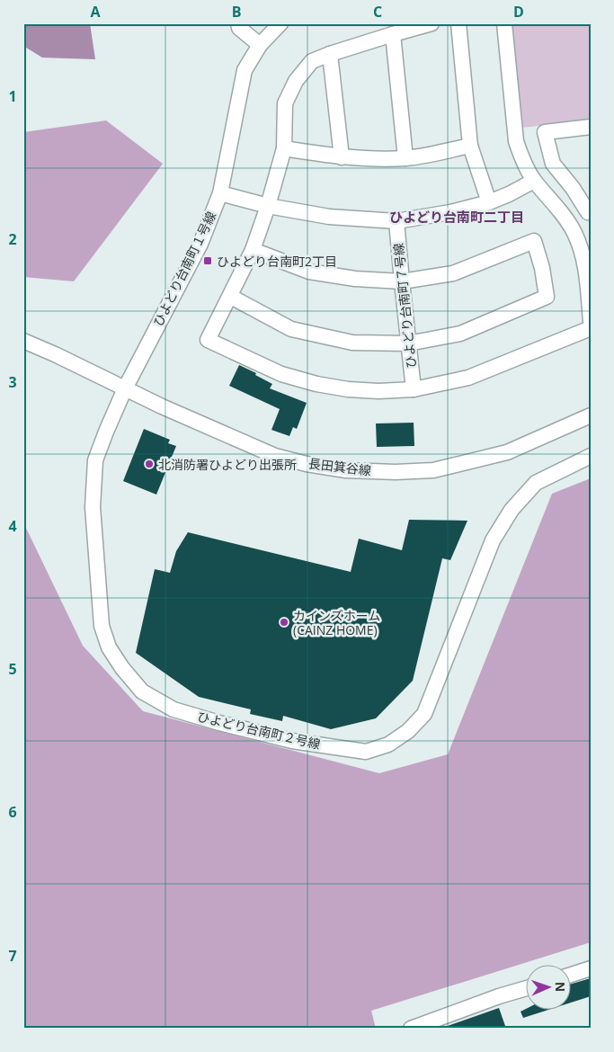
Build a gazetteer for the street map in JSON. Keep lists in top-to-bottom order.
{
  "streets": {
    "street": [
      "ひよどり台南町１号線",
      "ひよどり台南町７号線",
      "長田箕谷線",
      "ひよどり台南町２号線"
    ]
  },
  "crossings": [
    ["ひよどり台南町１号線", "長田箕谷線"],
    ["ひよどり台南町１号線", "ひよどり台南町２号線"],
    ["長田箕谷線", "ひよどり台南町２号線"]
  ],
  "districts": ["ひよどり台南町二丁目"],
  "places": {
    "transit": ["ひよどり台南町2丁目"],
    "other": ["北消防署ひよどり出張所", "カインズホーム (CAINZ HOME)"]
  },
  "north": "right",
  "grid": {
    "columns": [
      "A",
      "B",
      "C",
      "D"
    ],
    "rows": [
      "1",
      "2",
      "3",
      "4",
      "5",
      "6",
      "7"
    ]
  }
}
